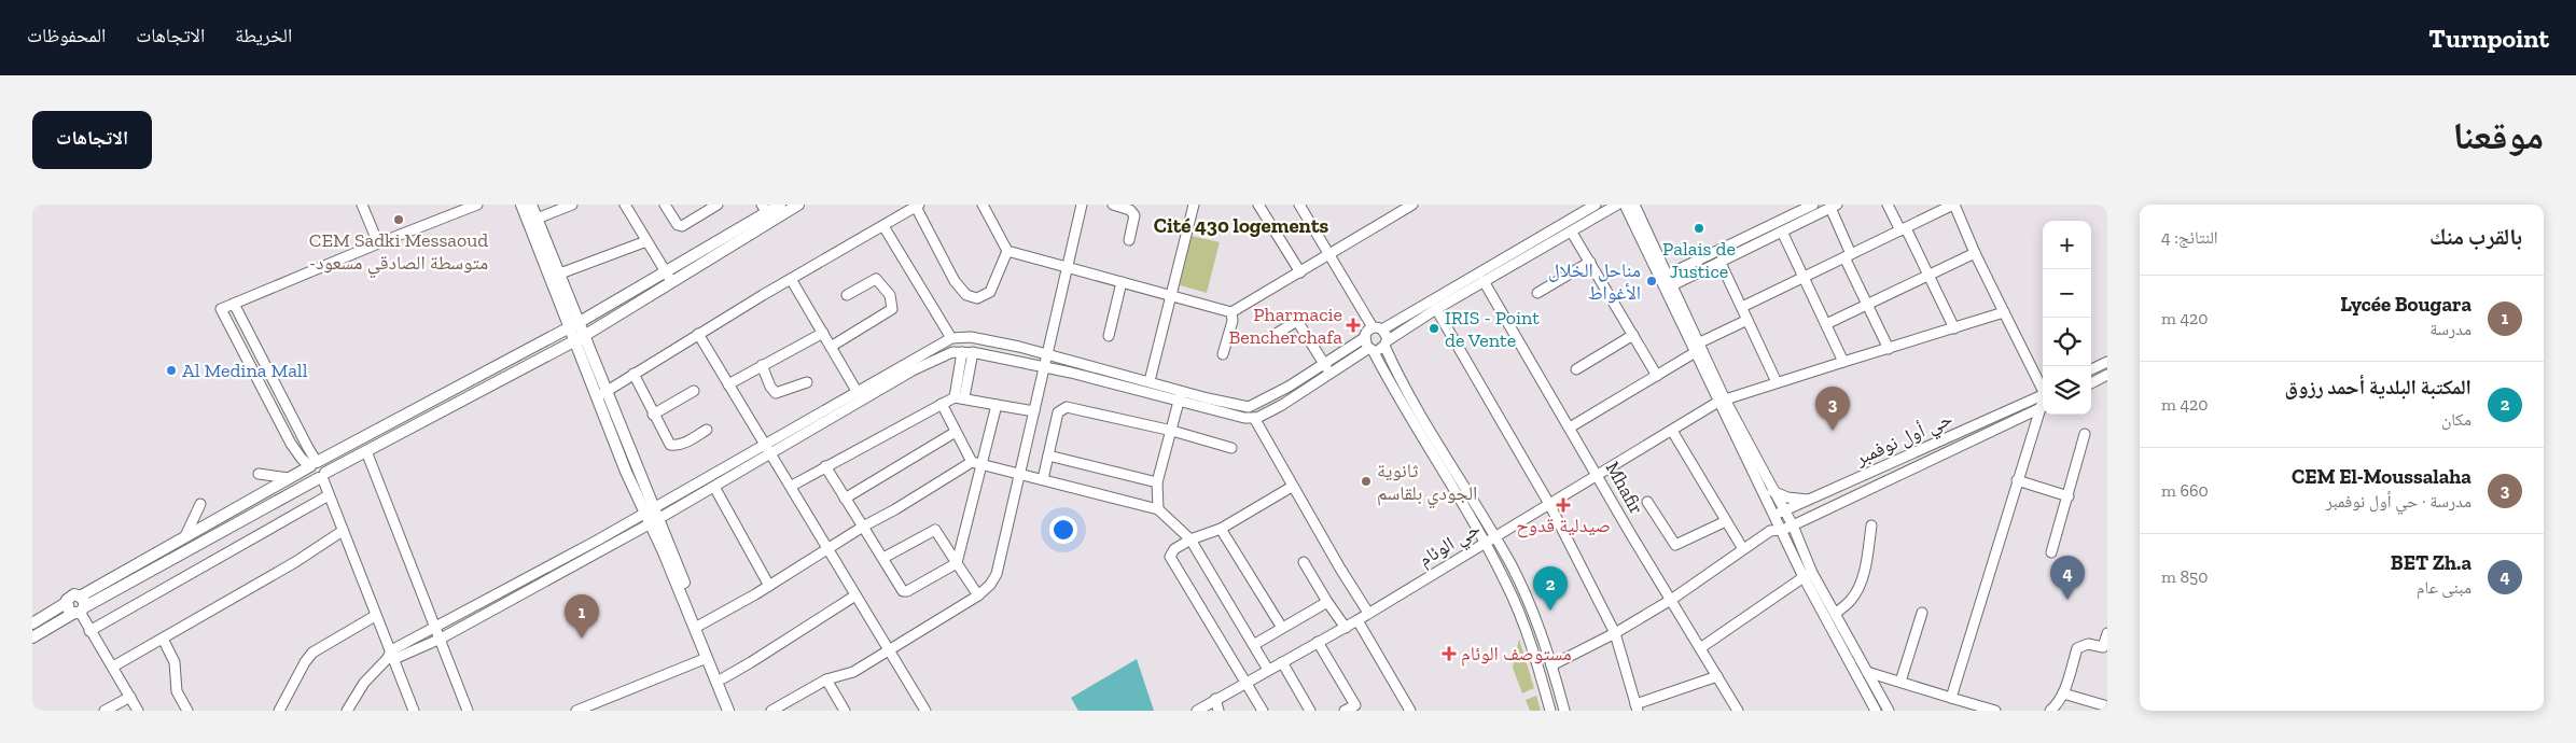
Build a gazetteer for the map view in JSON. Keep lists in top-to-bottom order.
{
  "streets": {
    "street": ["حي أول نوفمبر", "Mhafir", "حي الوئام"]
  },
  "crossings": [
    ["Mhafir", "حي الوئام"]
  ],
  "districts": ["Cité 430 logements"],
  "places": {
    "other": [
      "CEM Sadki Messaoud -متوسطة الصادقي مسعود",
      "Palais de Justice",
      "مناحل الخلال الأغواط",
      "IRIS - Point de Vente",
      "Al Medina Mall",
      "ثانوية الجودي بلقاسم"
    ],
    "health": ["Pharmacie Bencherchafa", "صيدلية قدوح", "مستوصف الوئام"]
  },
  "page": {
    "header": "Turnpoint",
    "nav": ["الخريطة", "الاتجاهات", "المحفوظات"],
    "title": "موقعنا",
    "buttons": "الاتجاهات",
    "heading": ["بالقرب منك", "النتائج: 4"],
    "map_buttons": ["+", "−"],
    "list": [
      {
        "mark": "1",
        "name": "Lycée Bougara",
        "note": "مدرسة",
        "value": "420 m"
      },
      {
        "mark": "2",
        "name": "المكتبة البلدية أحمد رزوق",
        "note": "مكان",
        "value": "420 m"
      },
      {
        "mark": "3",
        "name": "CEM El-Moussalaha",
        "note": "مدرسة · حي أول نوفمبر",
        "value": "660 m"
      },
      {
        "mark": "4",
        "name": "BET Zh.a",
        "note": "مبنى عام",
        "value": "850 m"
      }
    ],
    "pins": [
      "3",
      "4",
      "2",
      "1"
    ]
  }
}
